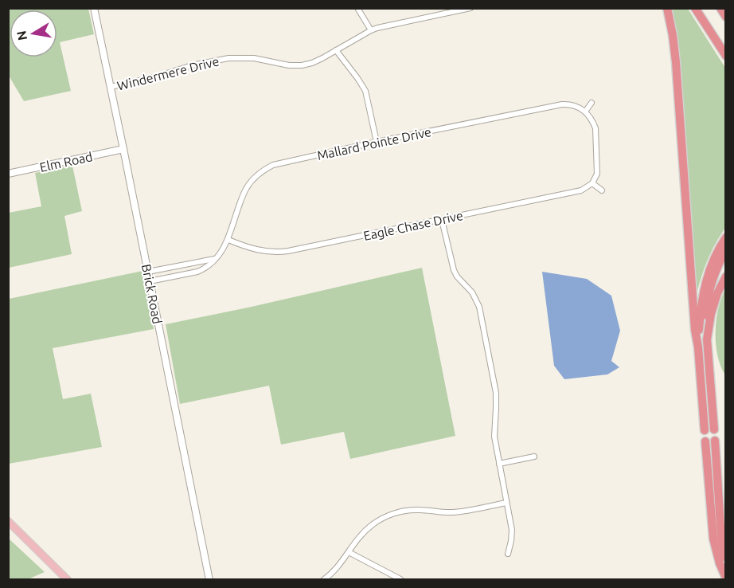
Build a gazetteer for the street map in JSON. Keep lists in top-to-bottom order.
{
  "streets": {
    "street": [
      "Windermere Drive",
      "Mallard Pointe Drive",
      "Elm Road",
      "Eagle Chase Drive",
      "Brick Road"
    ]
  },
  "crossings": [
    ["Windermere Drive", "Brick Road"],
    ["Mallard Pointe Drive", "Eagle Chase Drive"],
    ["Mallard Pointe Drive", "Brick Road"],
    ["Elm Road", "Brick Road"]
  ],
  "north": "left"
}
